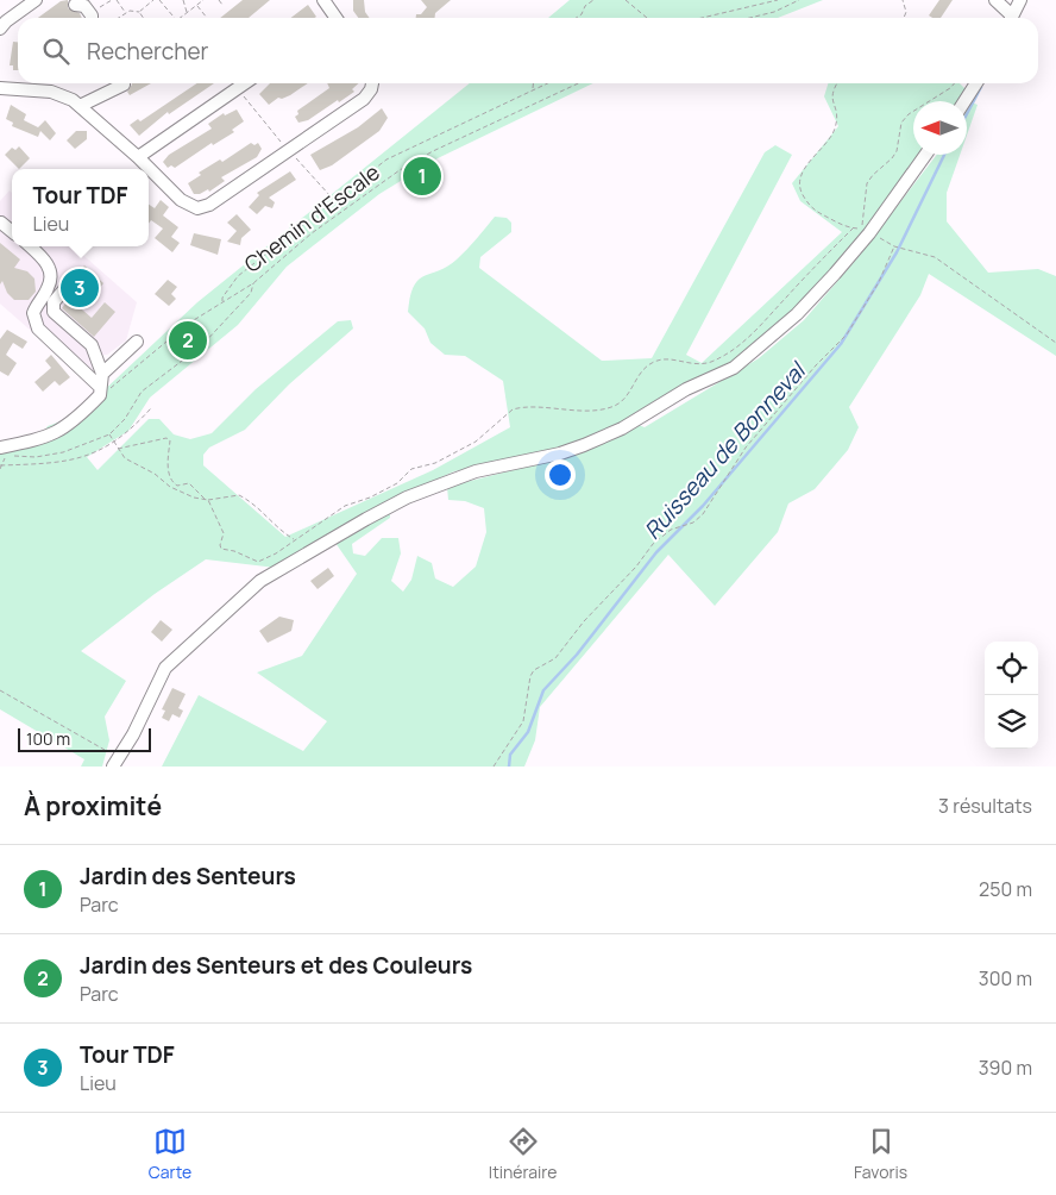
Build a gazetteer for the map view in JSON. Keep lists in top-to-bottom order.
{
  "streets": {
    "path": ["Chemin d'Escale"]
  },
  "water": ["Ruisseau de Bonneval"],
  "scale_bar": "100 m",
  "north": "left",
  "page": {
    "search": "Rechercher",
    "pins": ["1", "3", "2"],
    "popup": ["Tour TDF", "Lieu"],
    "scale": "100 m",
    "heading": ["À proximité", "3 résultats"],
    "list": [
      {
        "mark": "1",
        "name": "Jardin des Senteurs",
        "note": "Parc",
        "value": "250 m"
      },
      {
        "mark": "2",
        "name": "Jardin des Senteurs et des Couleurs",
        "note": "Parc",
        "value": "300 m"
      },
      {
        "mark": "3",
        "name": "Tour TDF",
        "note": "Lieu",
        "value": "390 m"
      }
    ],
    "nav": ["Carte", "Itinéraire", "Favoris"]
  }
}
